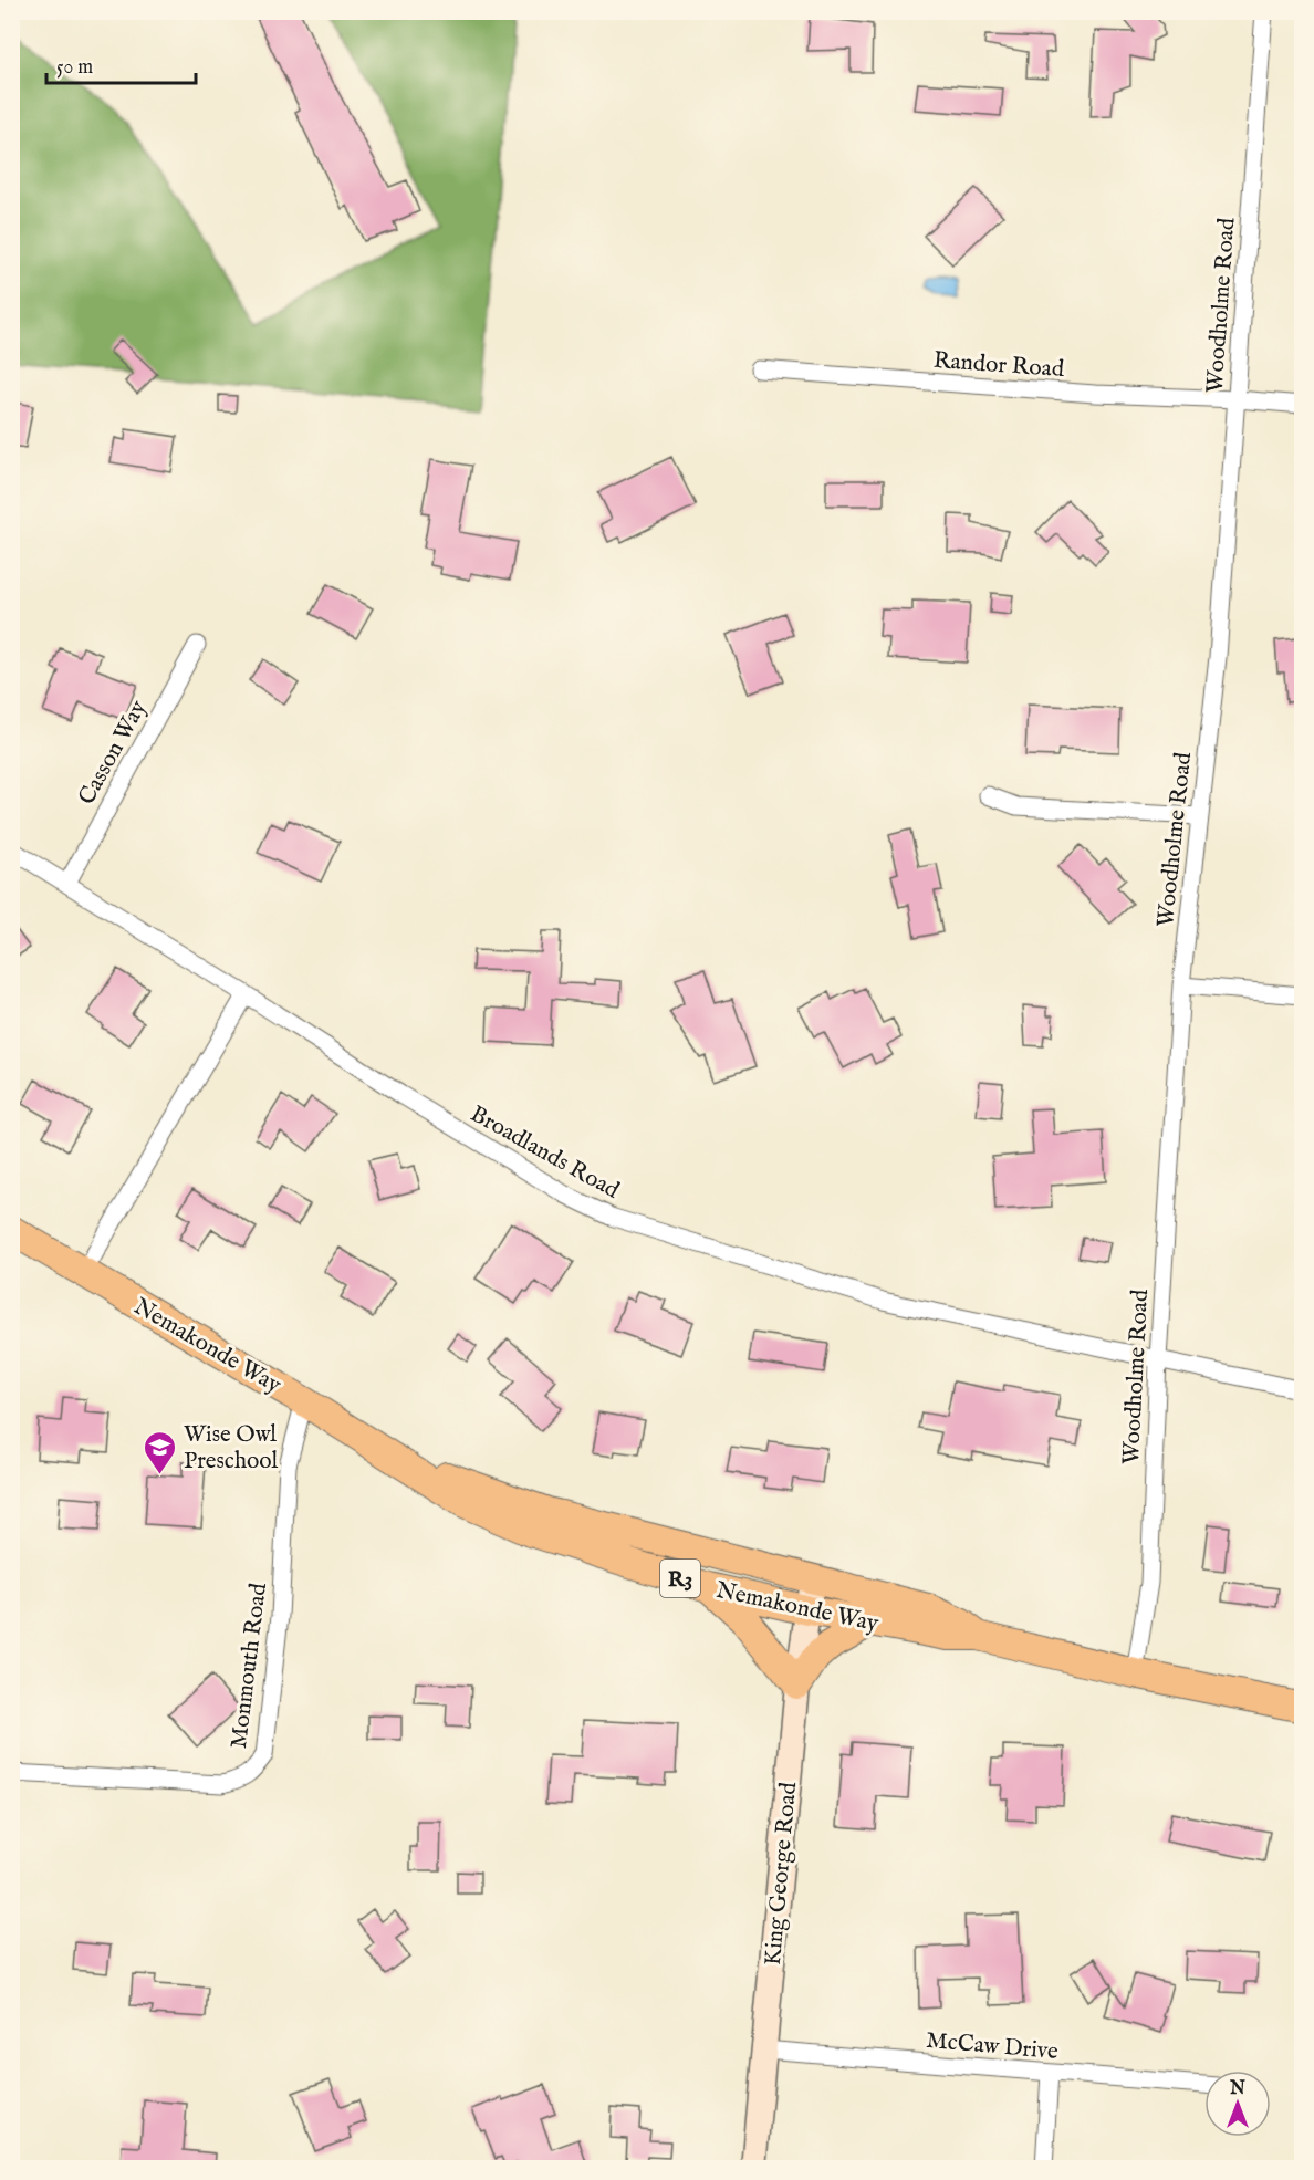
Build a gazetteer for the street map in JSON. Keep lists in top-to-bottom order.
{
  "streets": {
    "highway": ["Nemakonde Way", "R3"],
    "main road": ["King George Road"],
    "street": [
      "Woodholme Road",
      "Randor Road",
      "Casson Way",
      "Broadlands Road",
      "Monmouth Road",
      "McCaw Drive"
    ]
  },
  "crossings": [
    ["Woodholme Road", "Randor Road"],
    ["Woodholme Road", "Broadlands Road"],
    ["Woodholme Road", "Nemakonde Way"],
    ["Casson Way", "Broadlands Road"],
    ["Nemakonde Way", "Monmouth Road"],
    ["Nemakonde Way", "King George Road"],
    ["King George Road", "McCaw Drive"]
  ],
  "places": {
    "school or university": ["Wise Owl Preschool"]
  },
  "scale_bar": "50 m",
  "north": "top"
}
